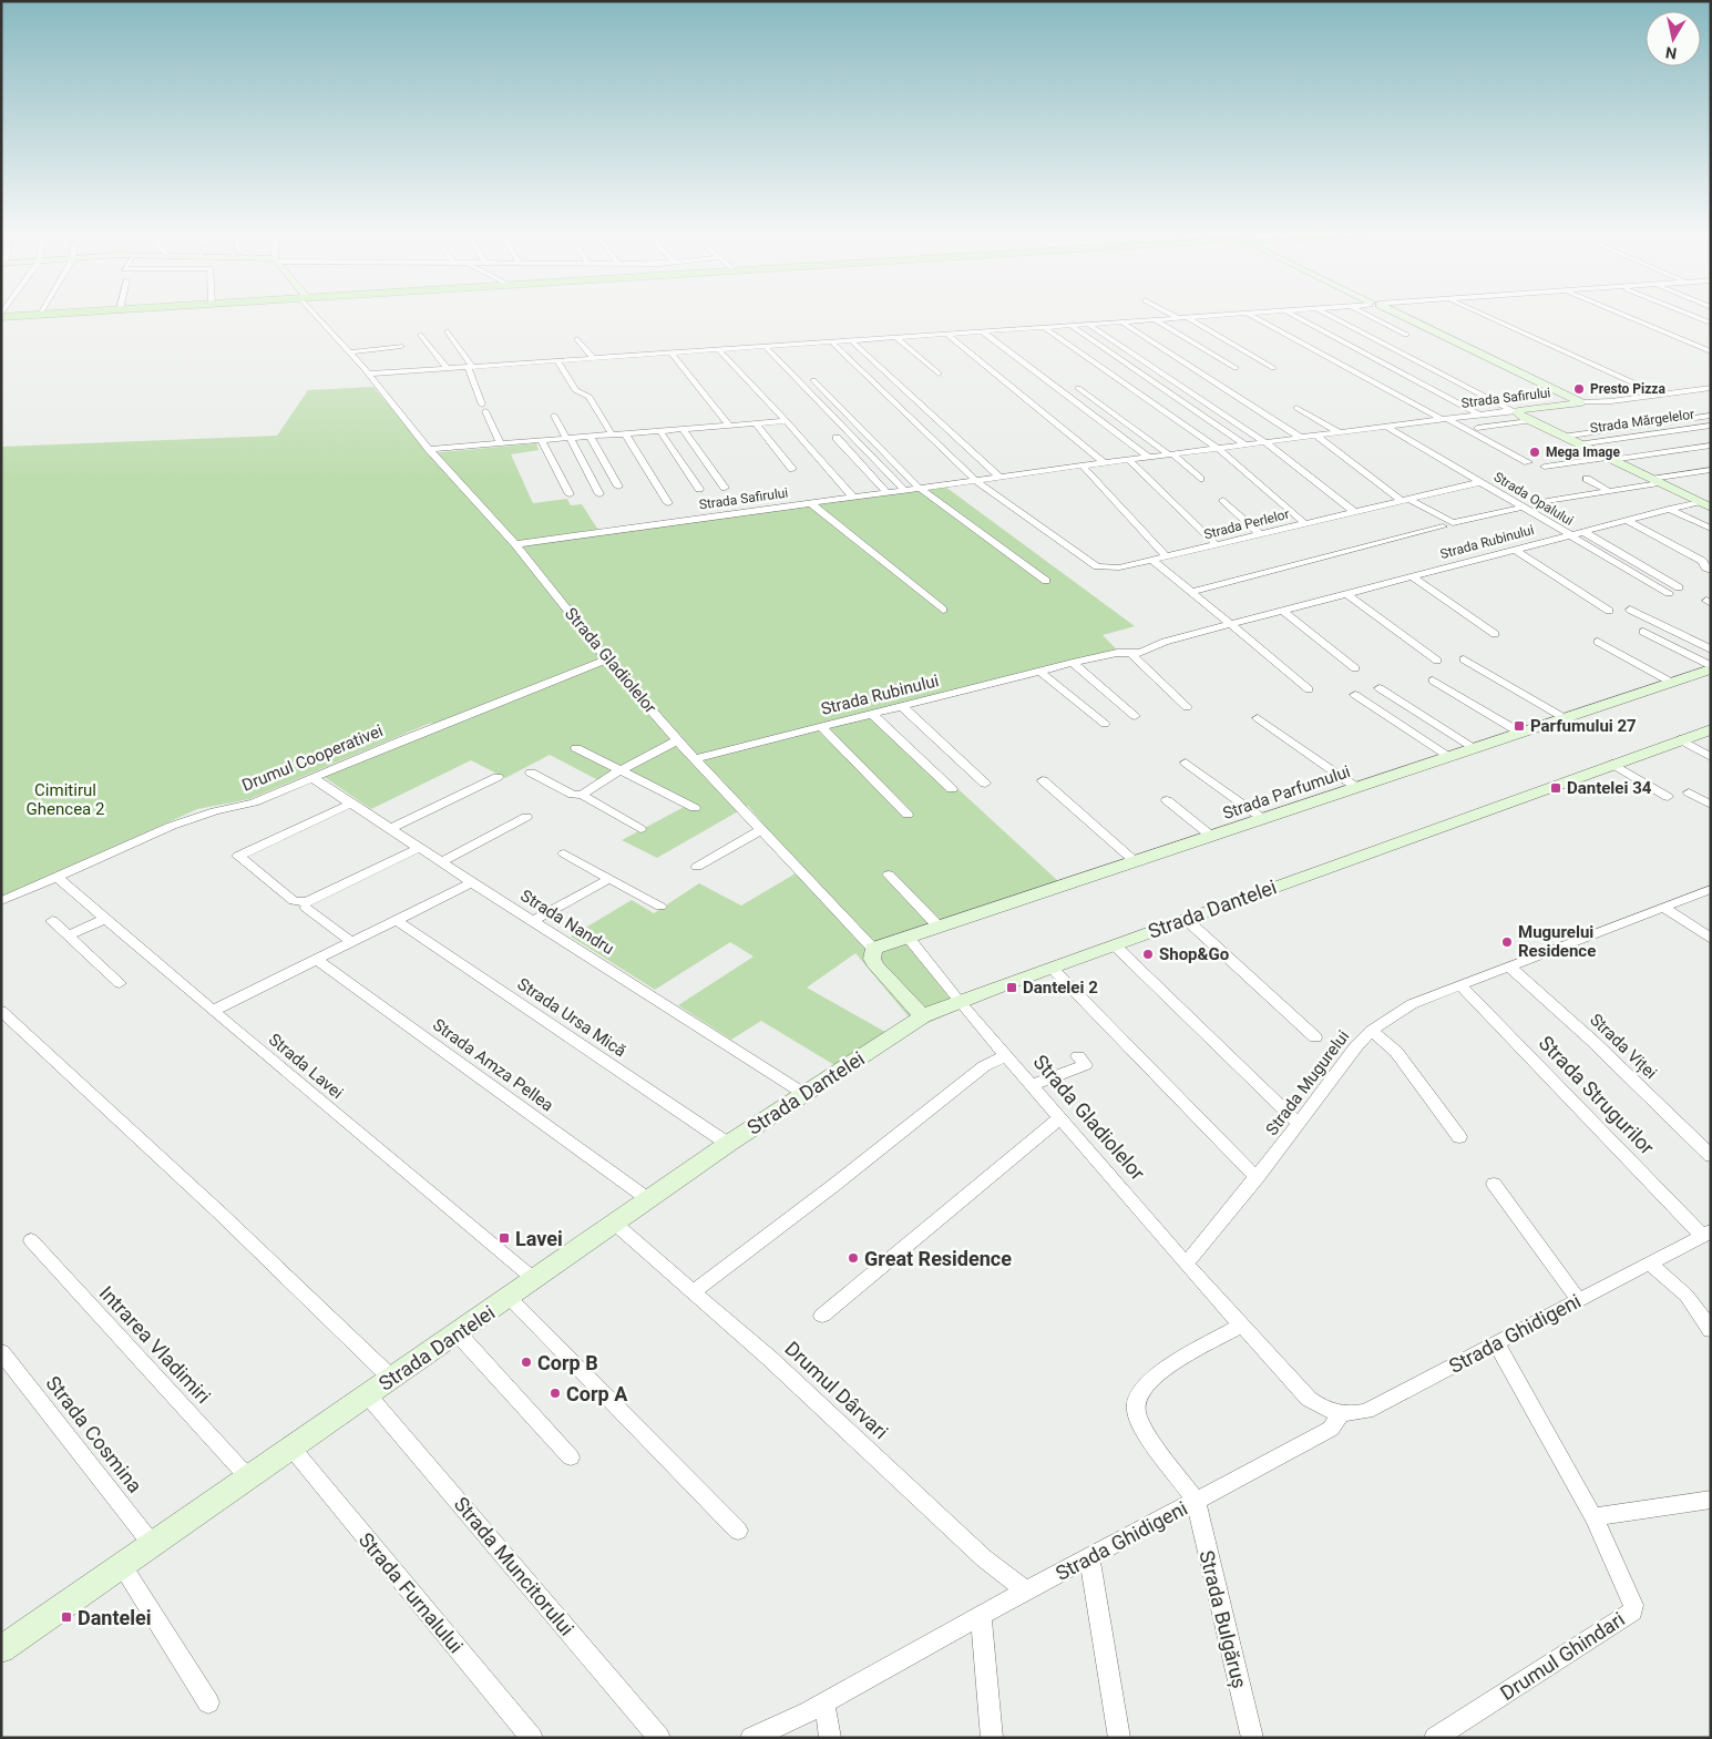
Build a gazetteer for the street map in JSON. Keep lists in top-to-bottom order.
{
  "streets": {
    "street": [
      "Strada Safirului",
      "Strada Mărgelelor",
      "Strada Opalului",
      "Strada Perlelor",
      "Strada Rubinului",
      "Strada Gladiolelor",
      "Drumul Cooperativei",
      "Strada Parfumului",
      "Strada Dantelei",
      "Strada Nandru",
      "Strada Ursa Mică",
      "Strada Viței",
      "Strada Amza Pellea",
      "Strada Lavei",
      "Strada Mugurelui",
      "Strada Strugurilor",
      "Strada Ghidigeni",
      "Intrarea Vladimiri",
      "Drumul Dârvari",
      "Strada Cosmina",
      "Strada Muncitorului",
      "Strada Furnalului",
      "Strada Bulgăruș",
      "Drumul Ghindari"
    ]
  },
  "crossings": [
    ["Strada Safirului", "Strada Mărgelelor"],
    ["Strada Safirului", "Strada Opalului"],
    ["Strada Safirului", "Strada Perlelor"],
    ["Strada Safirului", "Strada Gladiolelor"],
    ["Strada Mărgelelor", "Strada Rubinului"],
    ["Strada Opalului", "Strada Perlelor"],
    ["Strada Opalului", "Strada Rubinului"],
    ["Strada Rubinului", "Strada Gladiolelor"],
    ["Strada Gladiolelor", "Drumul Cooperativei"],
    ["Strada Gladiolelor", "Strada Parfumului"],
    ["Strada Gladiolelor", "Strada Dantelei"],
    ["Strada Gladiolelor", "Strada Mugurelui"],
    ["Strada Gladiolelor", "Strada Ghidigeni"],
    ["Drumul Cooperativei", "Strada Nandru"],
    ["Drumul Cooperativei", "Strada Lavei"],
    ["Strada Dantelei", "Strada Nandru"],
    ["Strada Dantelei", "Strada Ursa Mică"],
    ["Strada Dantelei", "Strada Amza Pellea"],
    ["Strada Dantelei", "Strada Lavei"],
    ["Strada Dantelei", "Intrarea Vladimiri"],
    ["Strada Dantelei", "Drumul Dârvari"],
    ["Strada Dantelei", "Strada Cosmina"],
    ["Strada Dantelei", "Strada Muncitorului"],
    ["Strada Dantelei", "Strada Furnalului"],
    ["Strada Viței", "Strada Mugurelui"],
    ["Strada Mugurelui", "Strada Strugurilor"],
    ["Strada Strugurilor", "Strada Ghidigeni"],
    ["Strada Ghidigeni", "Drumul Dârvari"],
    ["Strada Ghidigeni", "Strada Bulgăruș"],
    ["Strada Ghidigeni", "Drumul Ghindari"]
  ],
  "parks": ["Cimitirul Ghencea 2"],
  "places": {
    "other": [
      "Presto Pizza",
      "Mega Image",
      "Mugurelui Residence",
      "Shop&Go",
      "Great Residence",
      "Corp B",
      "Corp A"
    ],
    "transit": [
      "Parfumului 27",
      "Dantelei 34",
      "Dantelei 2",
      "Lavei",
      "Dantelei"
    ]
  },
  "north": "bottom"
}
